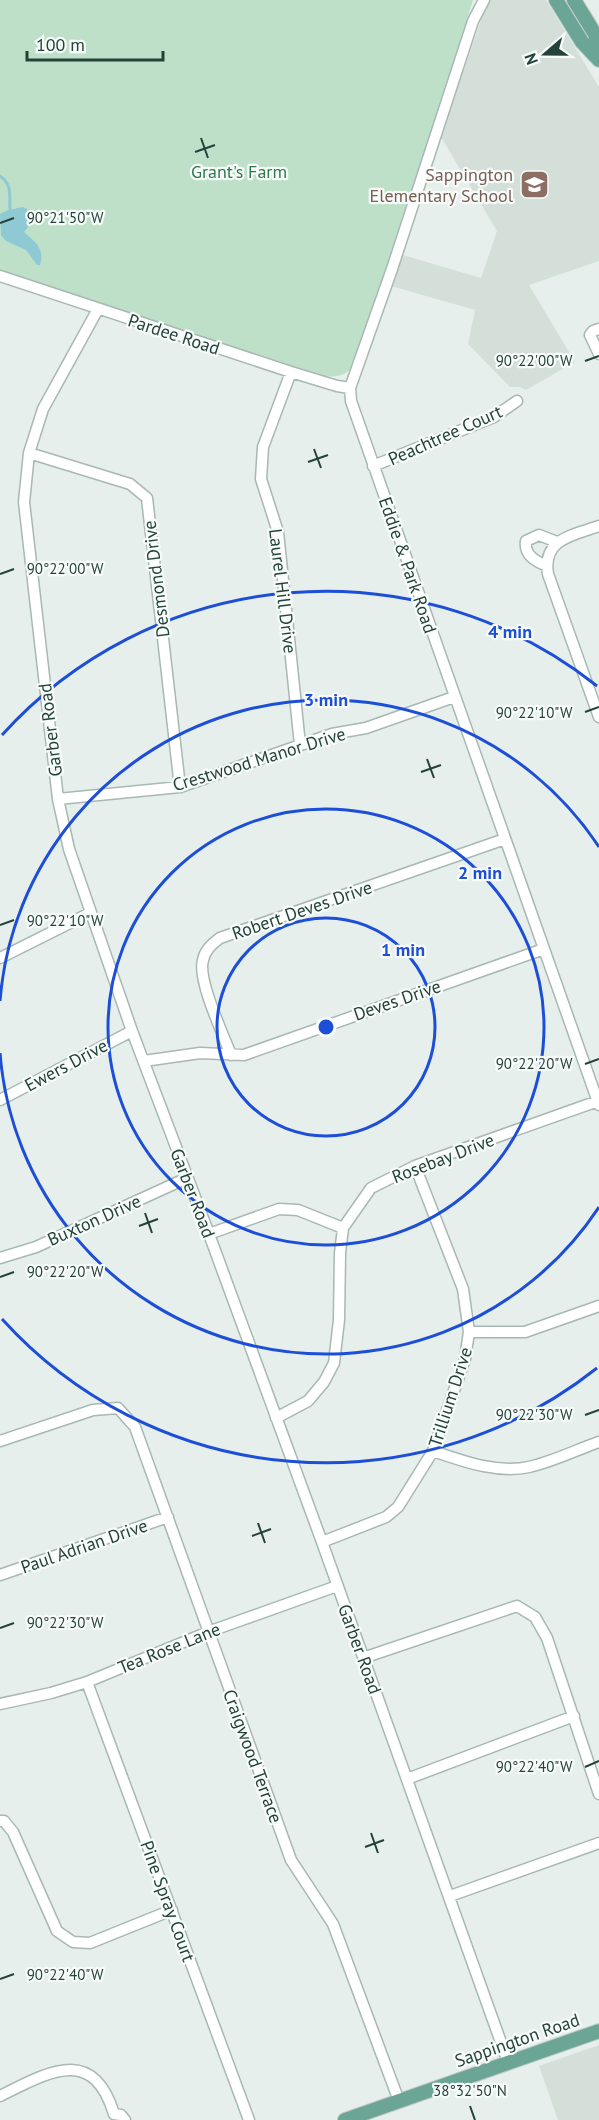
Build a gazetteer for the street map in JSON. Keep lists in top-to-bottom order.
{
  "streets": {
    "main road": ["Sappington Road"],
    "street": [
      "Pardee Road",
      "Peachtree Court",
      "Eddie & Park Road",
      "Desmond Drive",
      "Laurel Hill Drive",
      "Garber Road",
      "Crestwood Manor Drive",
      "Robert Deves Drive",
      "Deves Drive",
      "Ewers Drive",
      "Rosebay Drive",
      "Buxton Drive",
      "Trillium Drive",
      "Paul Adrian Drive",
      "Tea Rose Lane",
      "Craigwood Terrace",
      "Pine Spray Court"
    ]
  },
  "crossings": [
    ["Pardee Road", "Eddie & Park Road"],
    ["Pardee Road", "Laurel Hill Drive"],
    ["Pardee Road", "Garber Road"],
    ["Peachtree Court", "Eddie & Park Road"],
    ["Eddie & Park Road", "Crestwood Manor Drive"],
    ["Eddie & Park Road", "Robert Deves Drive"],
    ["Eddie & Park Road", "Deves Drive"],
    ["Eddie & Park Road", "Rosebay Drive"],
    ["Desmond Drive", "Garber Road"],
    ["Desmond Drive", "Crestwood Manor Drive"],
    ["Laurel Hill Drive", "Crestwood Manor Drive"],
    ["Garber Road", "Crestwood Manor Drive"],
    ["Garber Road", "Deves Drive"],
    ["Garber Road", "Ewers Drive"],
    ["Garber Road", "Rosebay Drive"],
    ["Garber Road", "Buxton Drive"],
    ["Garber Road", "Trillium Drive"],
    ["Garber Road", "Tea Rose Lane"],
    ["Garber Road", "Sappington Road"],
    ["Robert Deves Drive", "Deves Drive"],
    ["Rosebay Drive", "Trillium Drive"],
    ["Paul Adrian Drive", "Craigwood Terrace"],
    ["Tea Rose Lane", "Craigwood Terrace"],
    ["Tea Rose Lane", "Pine Spray Court"],
    ["Craigwood Terrace", "Sappington Road"]
  ],
  "parks": ["Grant's Farm"],
  "places": {
    "school or university": ["Sappington Elementary School"]
  },
  "scale_bar": "100 m",
  "north": "left",
  "coordinates": [
    "90°21'50\"W",
    "90°22'00\"W",
    "90°22'10\"W",
    "90°22'20\"W",
    "90°22'30\"W",
    "90°22'40\"W",
    "38°32'50\"N"
  ],
  "rings": [
    "4 min",
    "3 min",
    "2 min",
    "1 min"
  ]
}
